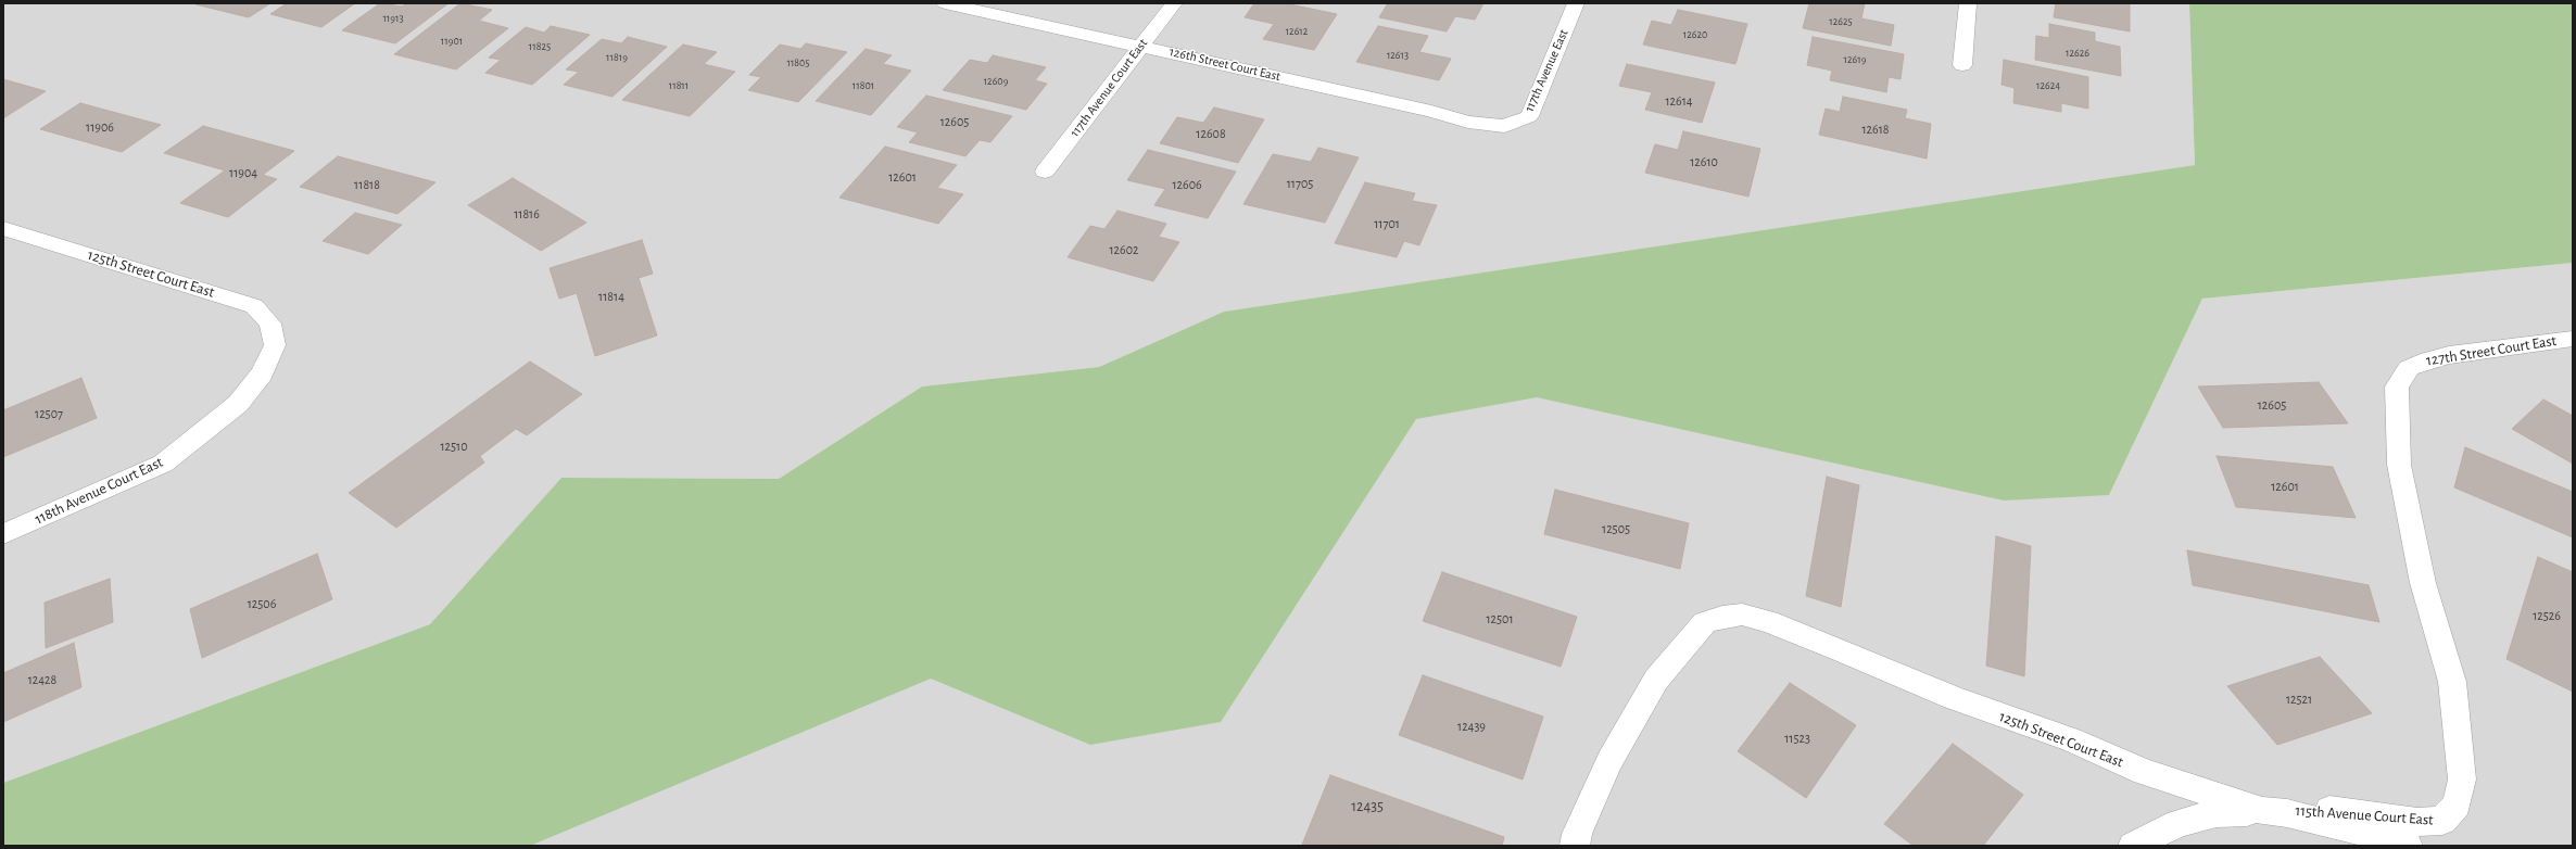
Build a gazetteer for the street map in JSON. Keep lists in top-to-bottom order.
{
  "streets": {
    "street": [
      "126th Street Court East",
      "117th Avenue East",
      "117th Avenue Court East",
      "125th Street Court East",
      "127th Street Court East",
      "118th Avenue Court East",
      "115th Avenue Court East"
    ]
  },
  "crossings": [
    ["126th Street Court East", "117th Avenue East"],
    ["126th Street Court East", "117th Avenue Court East"],
    ["125th Street Court East", "118th Avenue Court East"],
    ["125th Street Court East", "115th Avenue Court East"],
    ["127th Street Court East", "115th Avenue Court East"]
  ],
  "house_numbers": [
    "11913",
    "12625",
    "12612",
    "12620",
    "11901",
    "11825",
    "12626",
    "12613",
    "11819",
    "12619",
    "11805",
    "12609",
    "11811",
    "11801",
    "12624",
    "12614",
    "12605",
    "11906",
    "12618",
    "12608",
    "12610",
    "11904",
    "12601",
    "11705",
    "11818",
    "12606",
    "11816",
    "11701",
    "12602",
    "11814",
    "12605",
    "12507",
    "12510",
    "12601",
    "12505",
    "12506",
    "12526",
    "12501",
    "12428",
    "12521",
    "12439",
    "11523",
    "12435"
  ]
}
